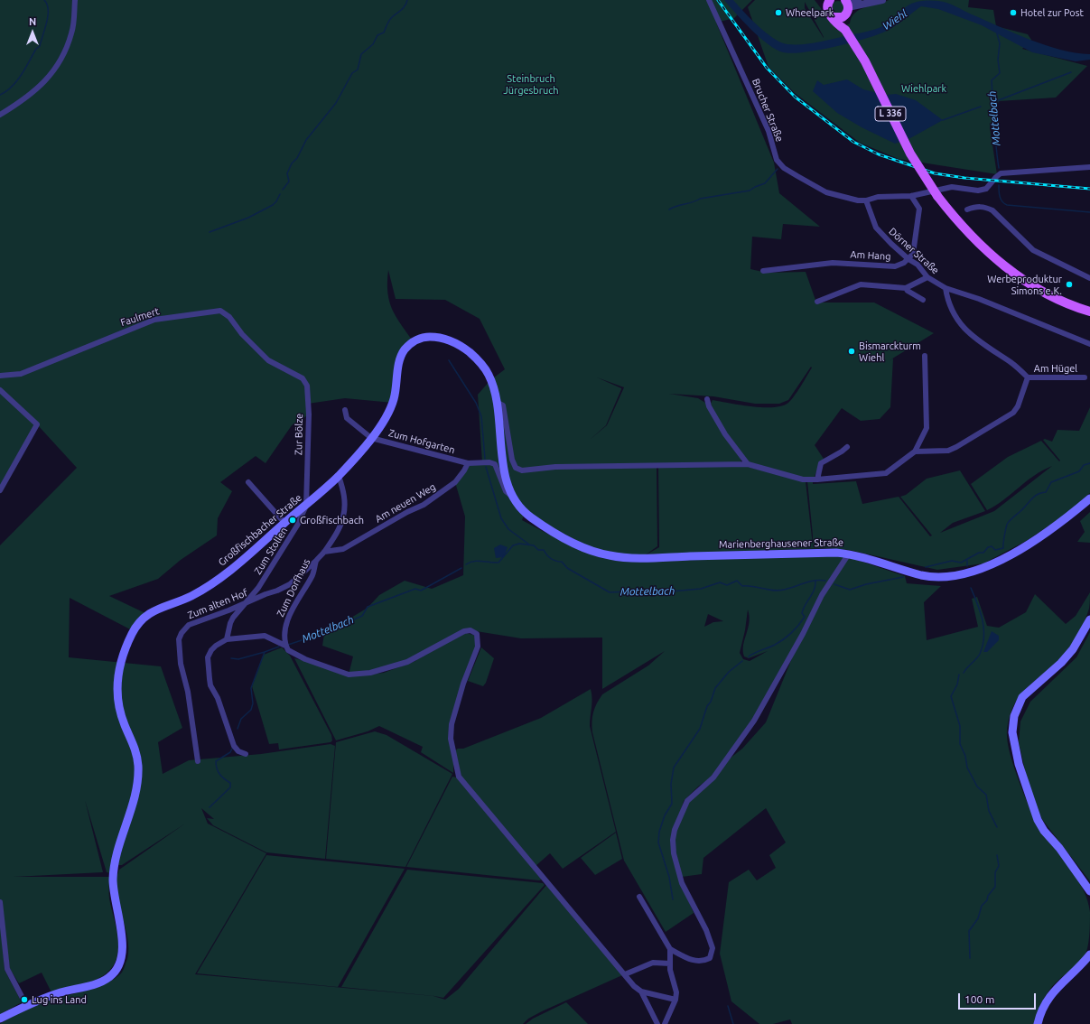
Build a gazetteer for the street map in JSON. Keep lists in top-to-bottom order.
{
  "streets": {
    "main road": ["L 336", "Großfischbacher Straße", "Marienberghausener Straße"],
    "street": [
      "Brucher Straße",
      "Dörner Straße",
      "Am Hang",
      "Faulmert",
      "Am Hügel",
      "Zur Bölze",
      "Zum Hofgarten",
      "Am neuen Weg",
      "Zum Stollen",
      "Zum Dorfhaus",
      "Zum alten Hof"
    ]
  },
  "crossings": [
    ["Brucher Straße", "Dörner Straße"],
    ["Dörner Straße", "Am Hang"],
    ["Faulmert", "Zur Bölze"],
    ["Zur Bölze", "Großfischbacher Straße"],
    ["Zur Bölze", "Zum Stollen"],
    ["Zum Hofgarten", "Am neuen Weg"],
    ["Zum Hofgarten", "Großfischbacher Straße"],
    ["Am neuen Weg", "Zum Dorfhaus"],
    ["Großfischbacher Straße", "Marienberghausener Straße"],
    ["Großfischbacher Straße", "Zum Stollen"],
    ["Großfischbacher Straße", "Zum Dorfhaus"],
    ["Zum Stollen", "Zum alten Hof"],
    ["Zum Dorfhaus", "Zum alten Hof"]
  ],
  "water": ["Wiehl", "Mottelbach"],
  "parks": ["Steinbruch Jürgesbruch", "Wiehlpark"],
  "places": [
    "Wheelpark",
    "Hotel zur Post",
    "Werbeproduktur Simons e.K.",
    "Bismarckturm Wiehl",
    "Großfischbach",
    "Lug ins Land"
  ],
  "scale_bar": "100 m",
  "north": "top"
}
